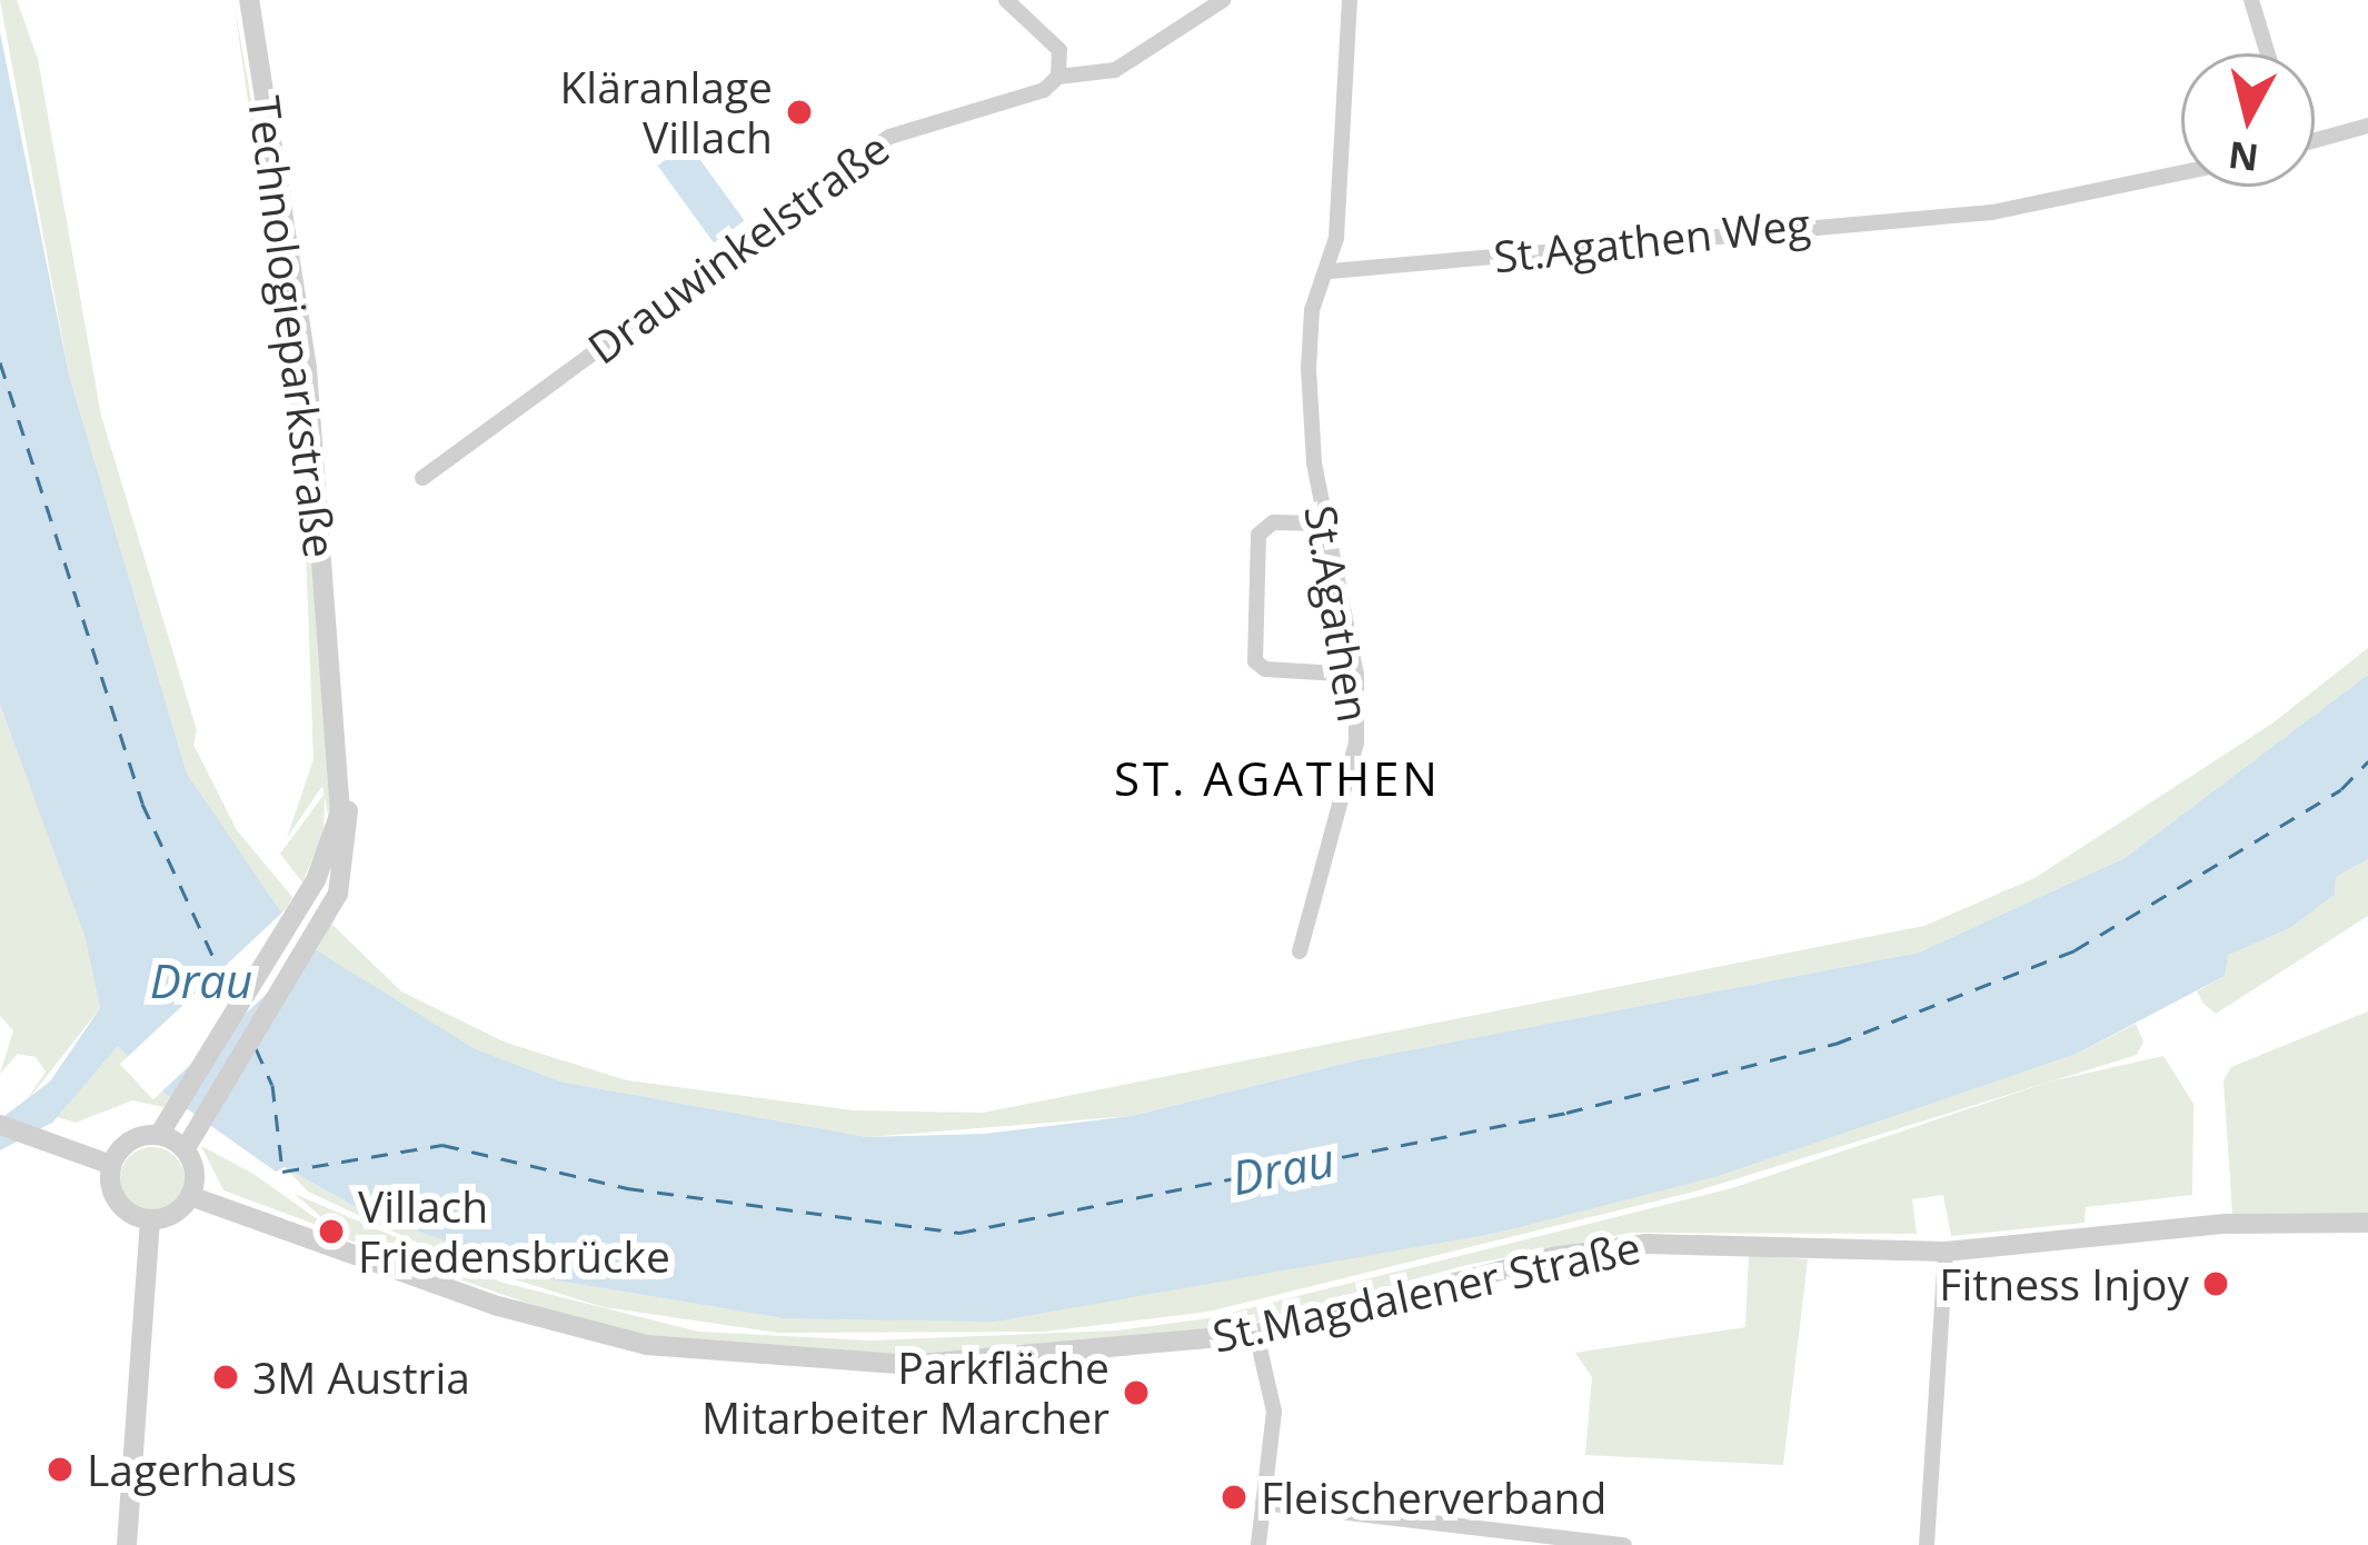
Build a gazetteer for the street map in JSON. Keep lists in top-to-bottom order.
{
  "streets": {
    "street": [
      "St.Agathen Weg",
      "Drauwinkelstraße",
      "Technologieparkstraße",
      "St.Agathen",
      "St.Magdalener Straße"
    ]
  },
  "crossings": [
    ["St.Agathen Weg", "St.Agathen"],
    ["Technologieparkstraße", "St.Magdalener Straße"]
  ],
  "districts": ["ST. AGATHEN"],
  "water": ["Drau"],
  "places": [
    "Kläranlage Villach",
    "Villach Friedensbrücke",
    "Fitness Injoy",
    "3M Austria",
    "Parkfläche Mitarbeiter Marcher",
    "Lagerhaus",
    "Fleischerverband"
  ],
  "north": "bottom"
}
